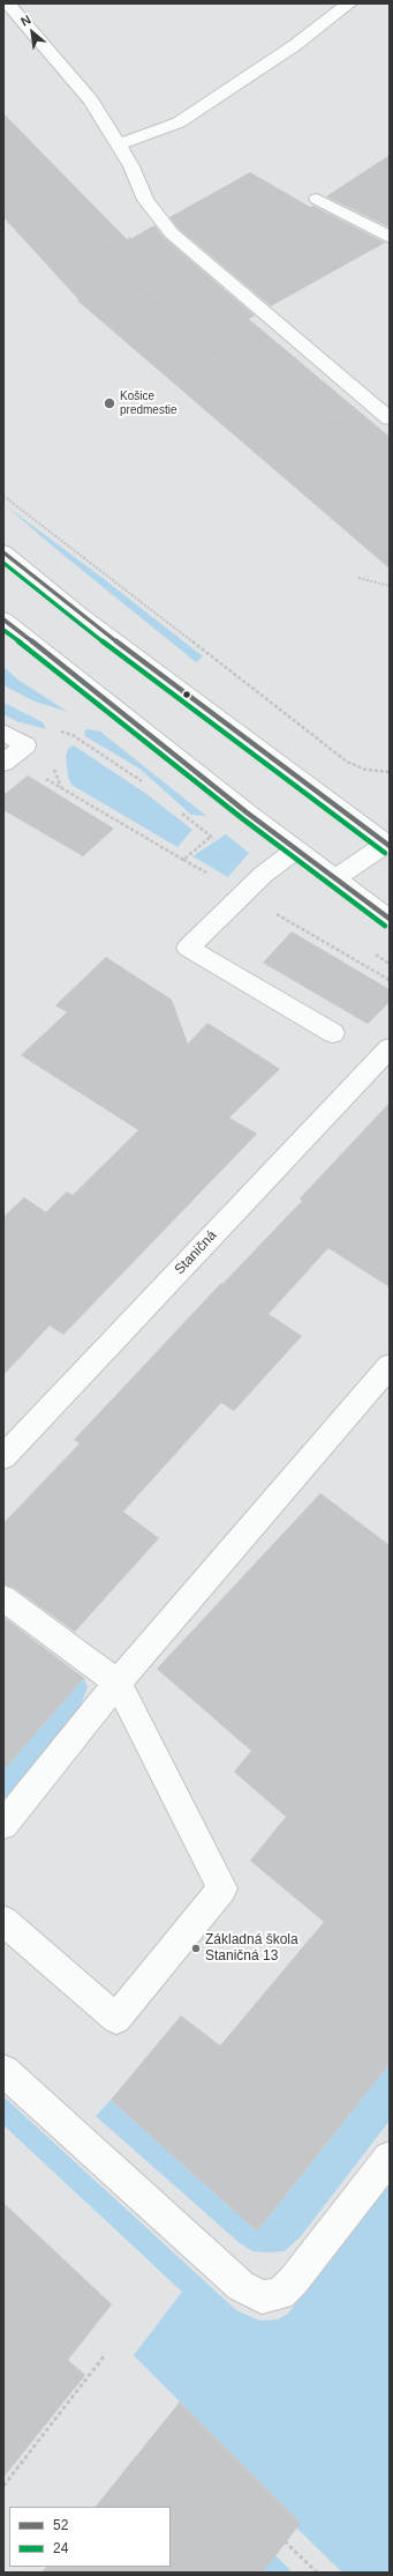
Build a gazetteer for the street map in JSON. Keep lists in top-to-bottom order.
{
  "streets": {
    "street": ["Staničná"]
  },
  "places": ["Košice predmestie", "Základná škola Staničná 13"],
  "lines": ["transit line 52", "transit line 24"],
  "legend": ["52", "24"],
  "north": "top left"
}
